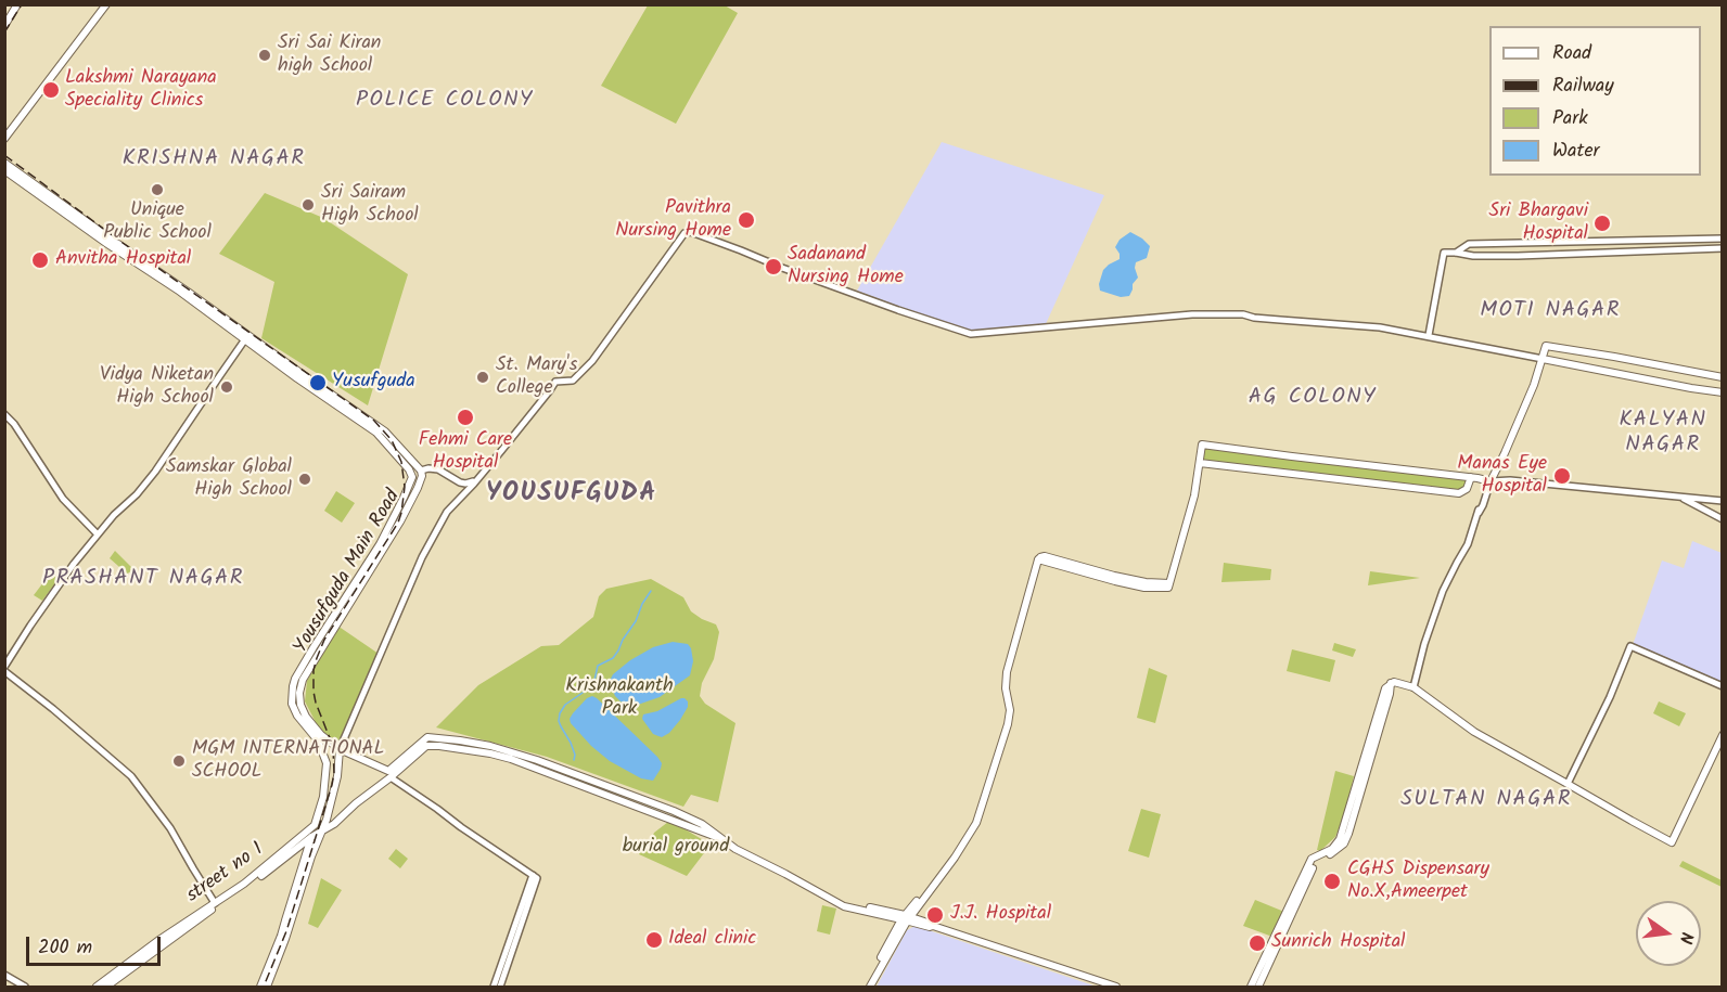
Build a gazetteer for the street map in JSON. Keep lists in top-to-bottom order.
{
  "streets": {
    "main road": ["Yousufguda Main Road", "street no 1"]
  },
  "districts": [
    "POLICE COLONY",
    "KRISHNA NAGAR",
    "MOTI NAGAR",
    "AG COLONY",
    "KALYAN NAGAR",
    "YOUSUFGUDA",
    "PRASHANT NAGAR",
    "SULTAN NAGAR"
  ],
  "parks": ["Krishnakanth Park", "burial ground"],
  "places": [
    "Sri Sai Kiran high School",
    "Lakshmi Narayana Speciality Clinics",
    "Unique Public School",
    "Sri Sairam High School",
    "Pavithra Nursing Home",
    "Sri Bhargavi Hospital",
    "Anvitha Hospital",
    "Sadanand Nursing Home",
    "St. Mary's College",
    "Yusufguda",
    "Vidya Niketan High School",
    "Fehmi Care Hospital",
    "Manas Eye Hospital",
    "Samskar Global High School",
    "MGM INTERNATIONAL SCHOOL",
    "CGHS Dispensary No.X,Ameerpet",
    "J.J. Hospital",
    "Ideal clinic",
    "Sunrich Hospital"
  ],
  "legend": [
    "Road",
    "Railway",
    "Park",
    "Water"
  ],
  "scale_bar": "200 m",
  "north": "right"
}
